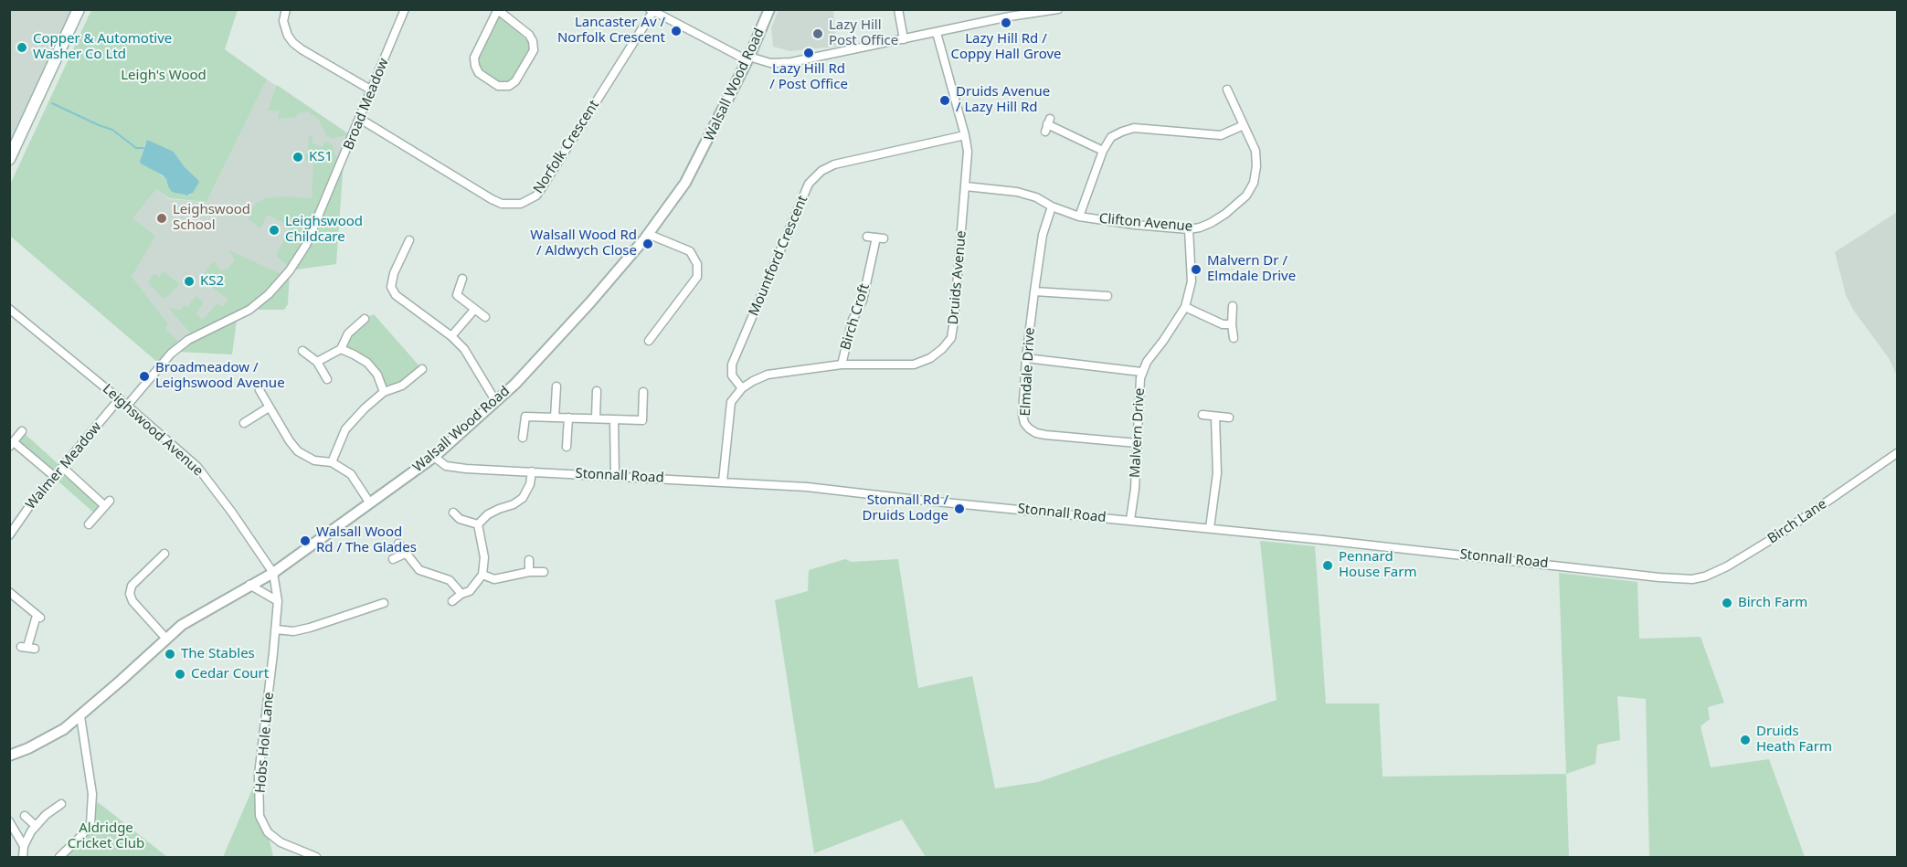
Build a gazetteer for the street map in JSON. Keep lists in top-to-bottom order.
{
  "streets": {
    "street": [
      "Walsall Wood Road",
      "Broad Meadow",
      "Norfolk Crescent",
      "Clifton Avenue",
      "Mountford Crescent",
      "Druids Avenue",
      "Birch Croft",
      "Elmdale Drive",
      "Leighswood Avenue",
      "Malvern Drive",
      "Walmer Meadow",
      "Stonnall Road",
      "Birch Lane",
      "Hobs Hole Lane"
    ]
  },
  "crossings": [
    ["Walsall Wood Road", "Leighswood Avenue"],
    ["Walsall Wood Road", "Stonnall Road"],
    ["Walsall Wood Road", "Hobs Hole Lane"],
    ["Broad Meadow", "Norfolk Crescent"],
    ["Broad Meadow", "Leighswood Avenue"],
    ["Clifton Avenue", "Druids Avenue"],
    ["Clifton Avenue", "Elmdale Drive"],
    ["Clifton Avenue", "Malvern Drive"],
    ["Mountford Crescent", "Druids Avenue"],
    ["Druids Avenue", "Birch Croft"],
    ["Elmdale Drive", "Malvern Drive"],
    ["Leighswood Avenue", "Walmer Meadow"],
    ["Leighswood Avenue", "Hobs Hole Lane"],
    ["Malvern Drive", "Stonnall Road"],
    ["Stonnall Road", "Birch Lane"]
  ],
  "parks": ["Leigh's Wood", "Aldridge Cricket Club"],
  "places": [
    "Lazy Hill Rd / Coppy Hall Grove",
    "Lancaster Av / Norfolk Crescent",
    "Lazy Hill Post Office",
    "Copper & Automotive Washer Co Ltd",
    "Lazy Hill Rd / Post Office",
    "Druids Avenue / Lazy Hill Rd",
    "KS1",
    "Leighswood School",
    "Leighswood Childcare",
    "Walsall Wood Rd / Aldwych Close",
    "Malvern Dr / Elmdale Drive",
    "KS2",
    "Broadmeadow / Leighswood Avenue",
    "Stonnall Rd / Druids Lodge",
    "Walsall Wood Rd / The Glades",
    "Pennard House Farm",
    "Birch Farm",
    "The Stables",
    "Cedar Court",
    "Druids Heath Farm"
  ]
}
